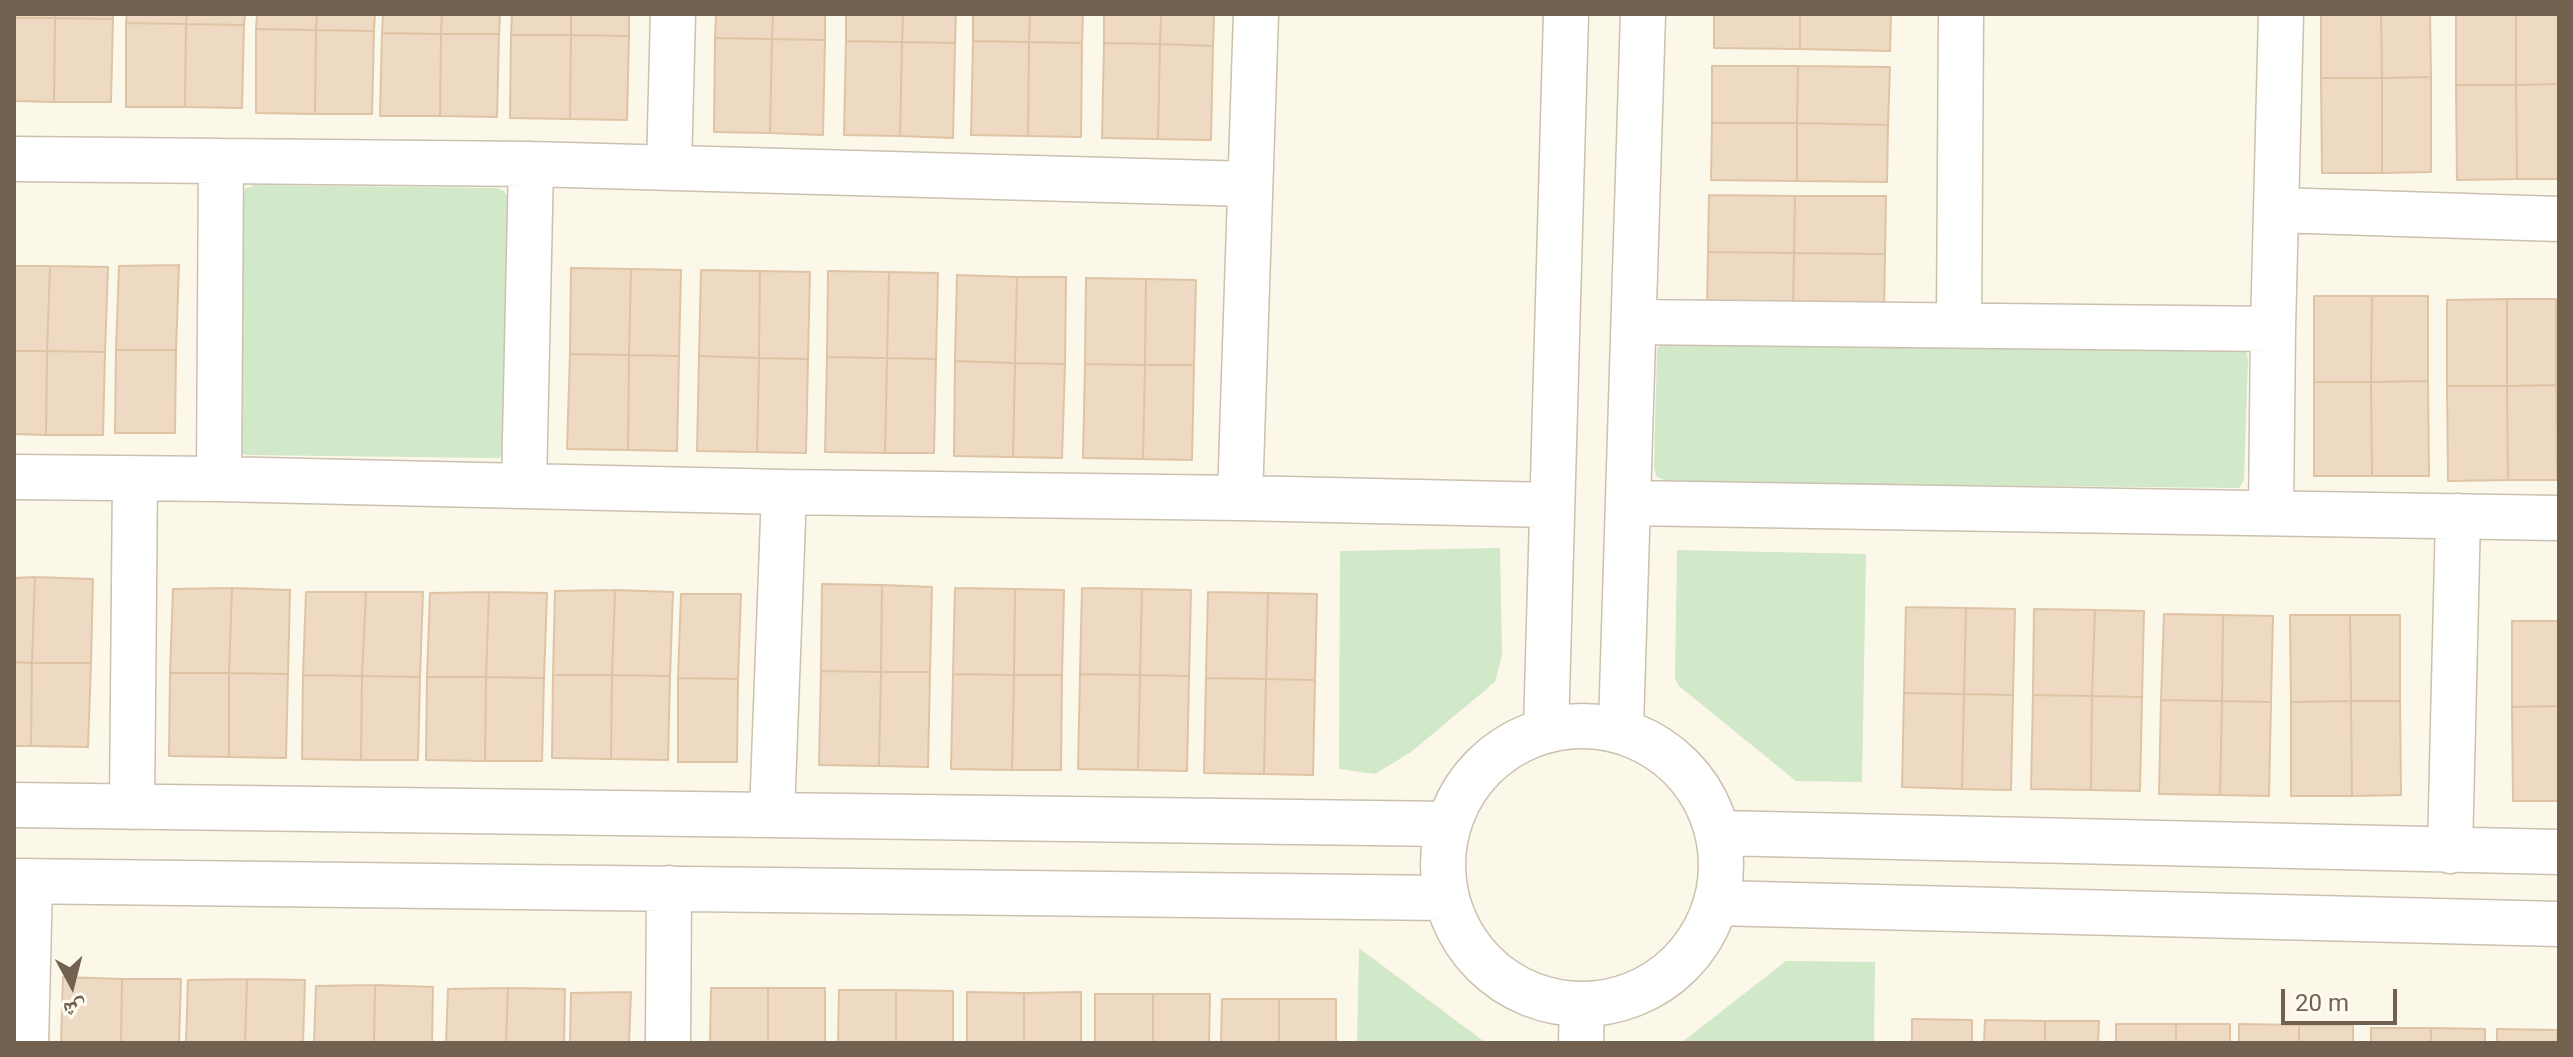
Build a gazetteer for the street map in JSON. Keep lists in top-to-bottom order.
{
  "scale_bar": "20 m",
  "north": "bottom"
}
